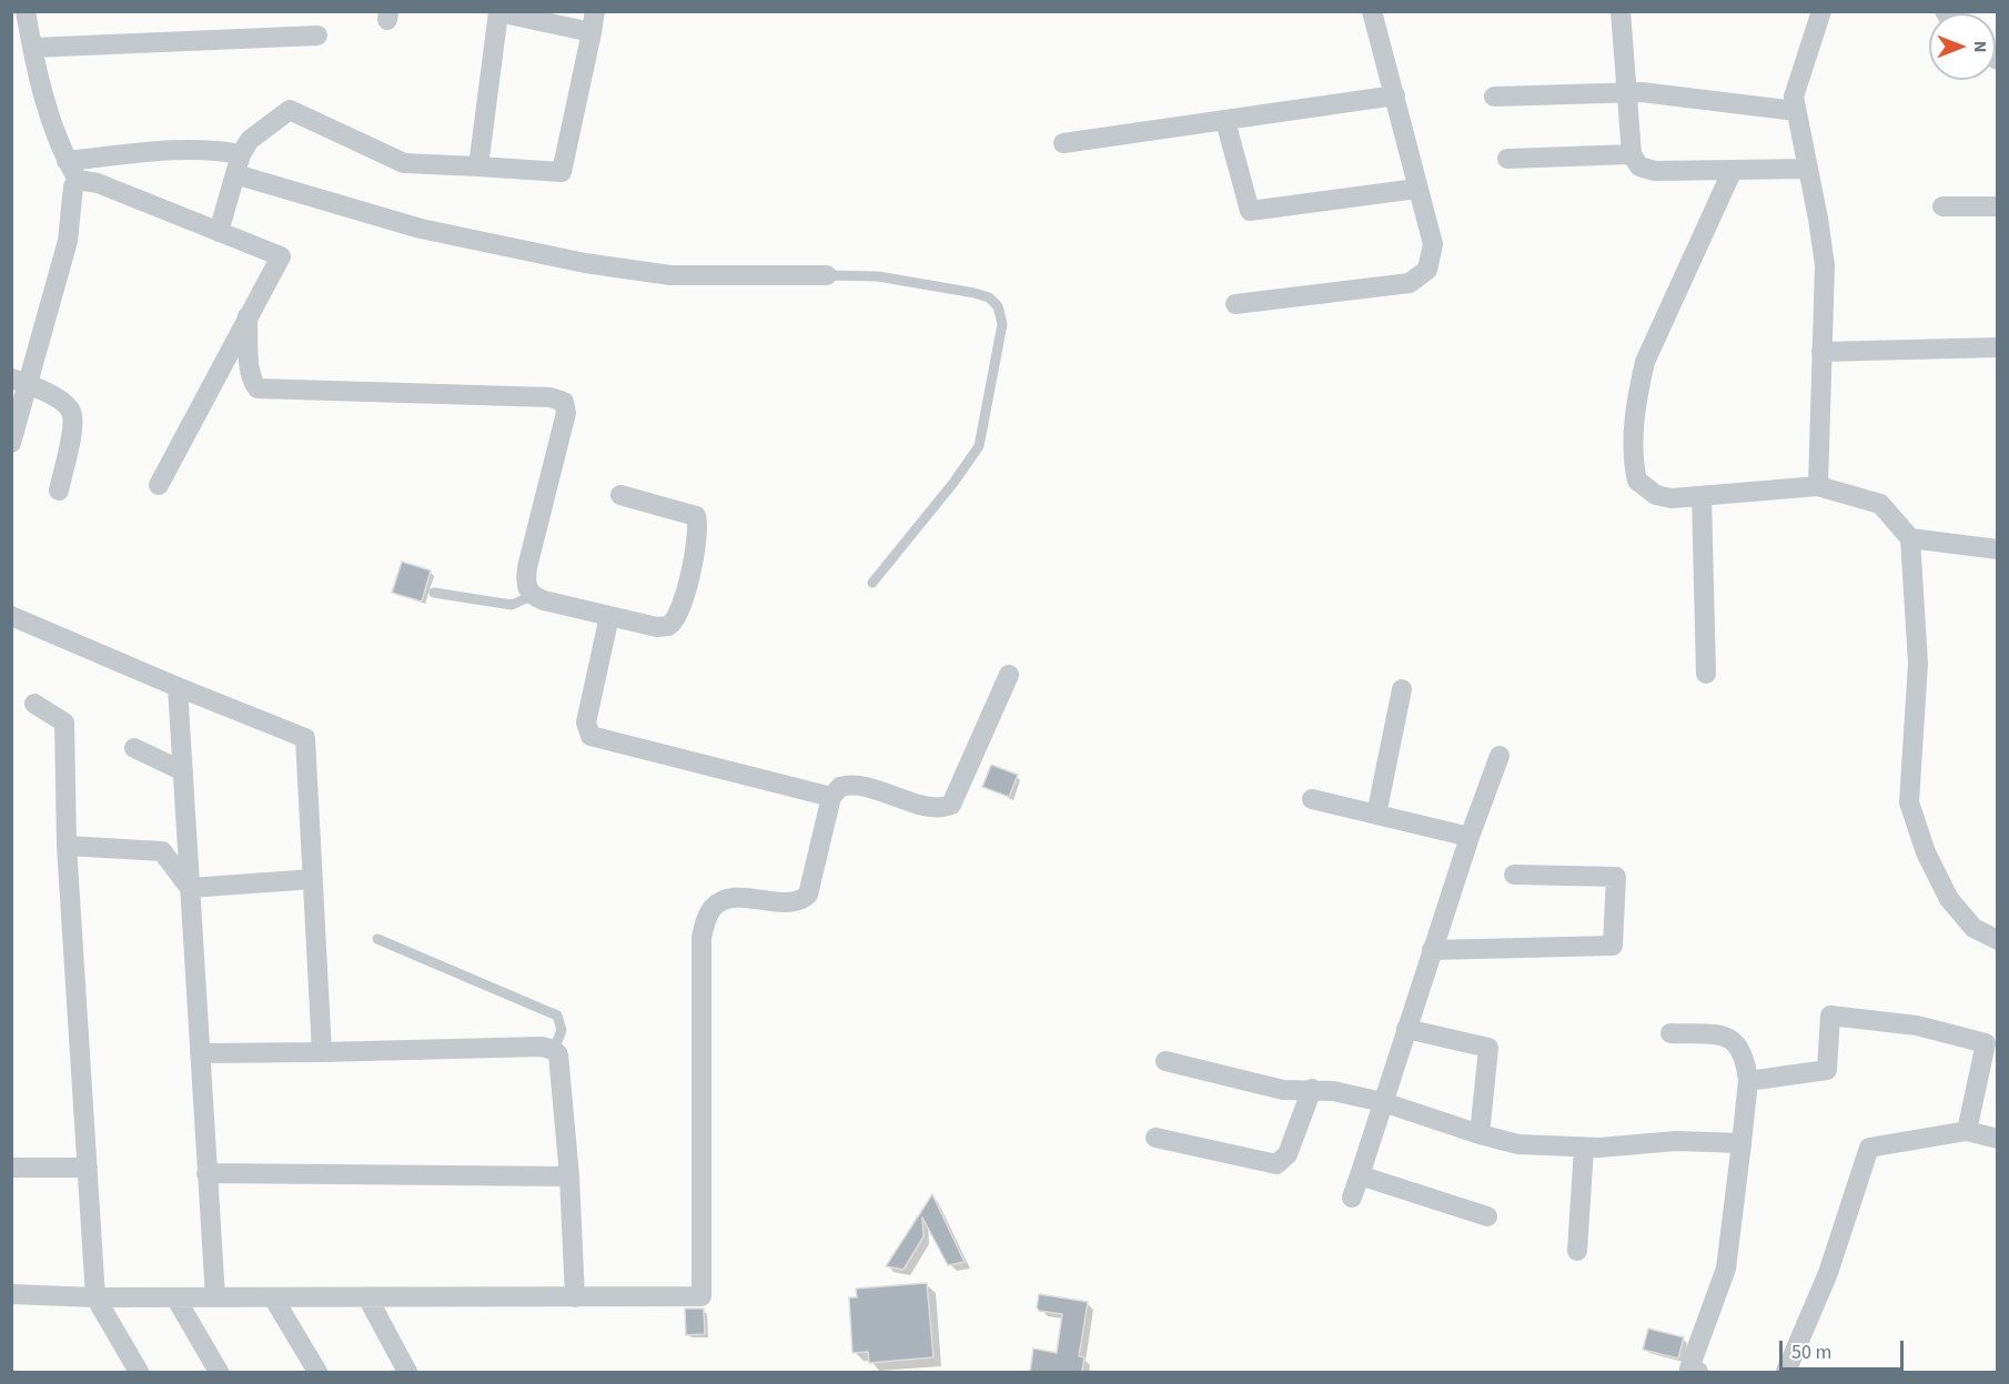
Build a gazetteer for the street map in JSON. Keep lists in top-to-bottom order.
{
  "scale_bar": "50 m",
  "north": "right"
}
